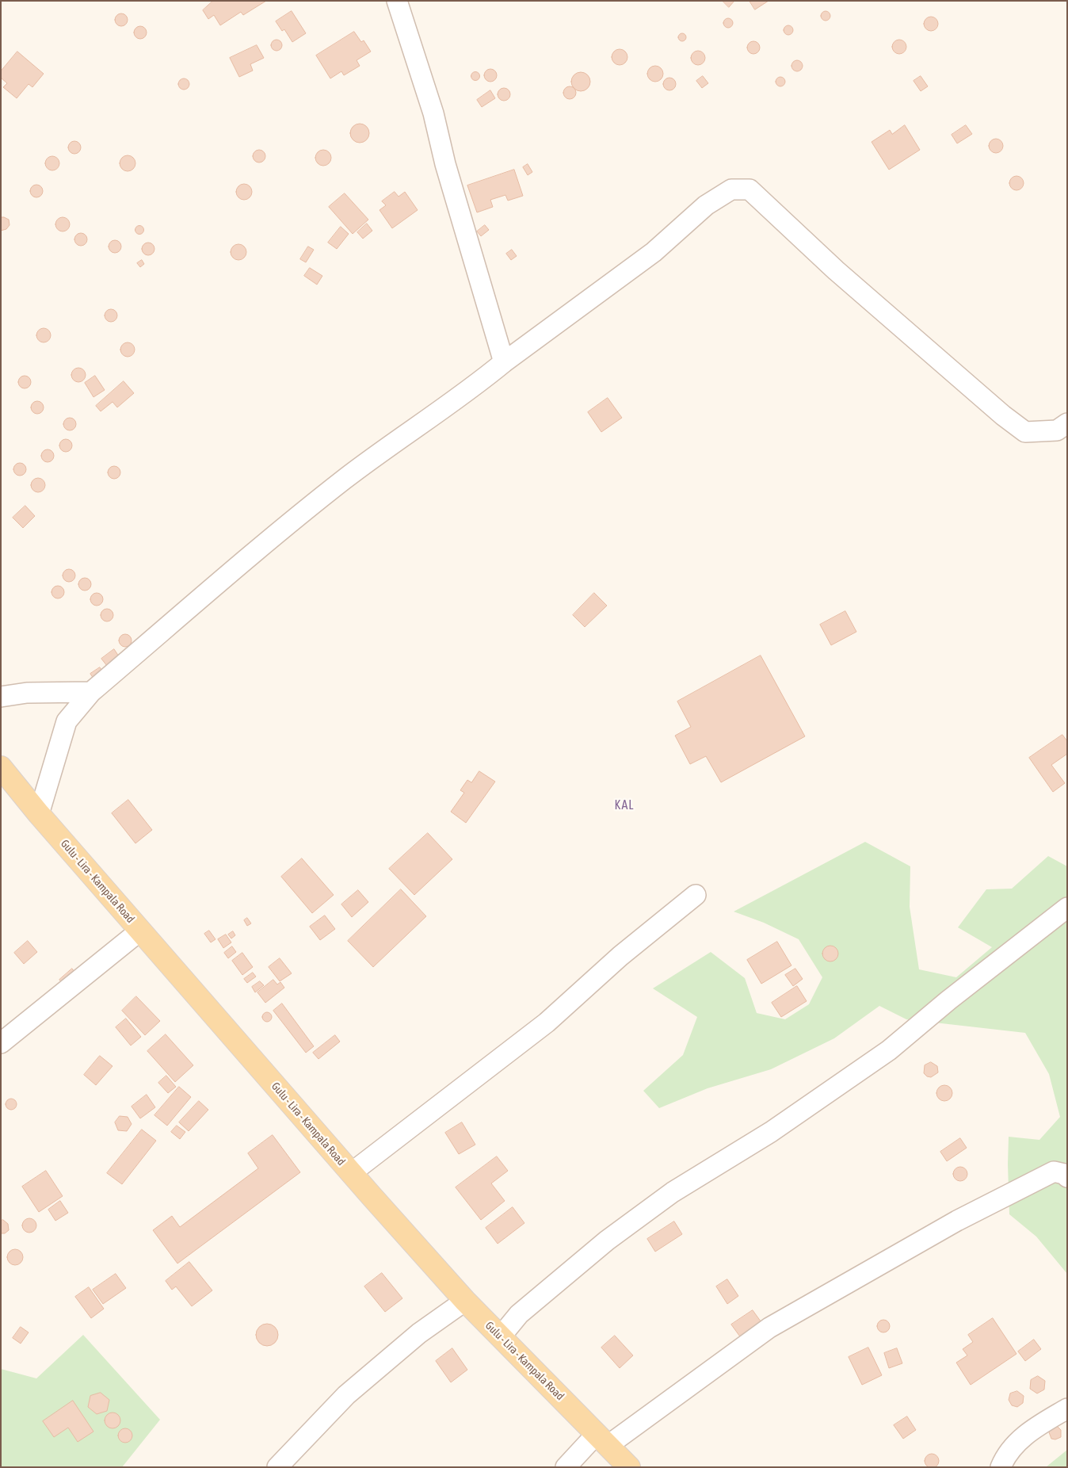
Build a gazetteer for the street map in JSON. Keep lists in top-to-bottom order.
{
  "streets": {
    "main road": ["Gulu - Lira - Kampala Road"]
  },
  "districts": ["KAL"]
}
